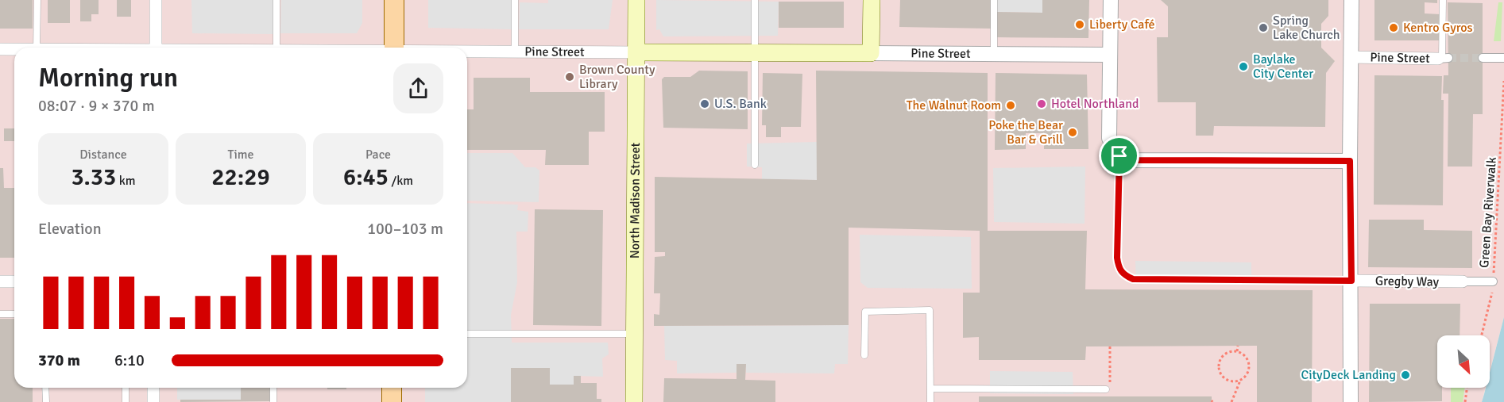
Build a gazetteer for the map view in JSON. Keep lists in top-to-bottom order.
{
  "streets": {
    "main road": ["Pine Street", "North Madison Street"],
    "street": ["Gregby Way"],
    "path": ["Green Bay Riverwalk"]
  },
  "crossings": [
    ["Pine Street", "North Madison Street"]
  ],
  "places": [
    "Liberty Café",
    "Spring Lake Church",
    "Kentro Gyros",
    "Baylake City Center",
    "Brown County Library",
    "U.S. Bank",
    "Hotel Northland",
    "The Walnut Room",
    "Poke the Bear Bar & Grill",
    "CityDeck Landing"
  ],
  "north": "bottom right",
  "page": {
    "heading": ["Morning run", "08:07 · 9 × 370 m"],
    "stats": [
      ["Distance", "3.33 km"],
      ["Time", "22:29"],
      ["Pace", "6:45 /km"]
    ],
    "chart": ["Elevation", "100–103 m"],
    "list": [
      {
        "name": "370 m",
        "note": "6:10"
      }
    ]
  }
}
